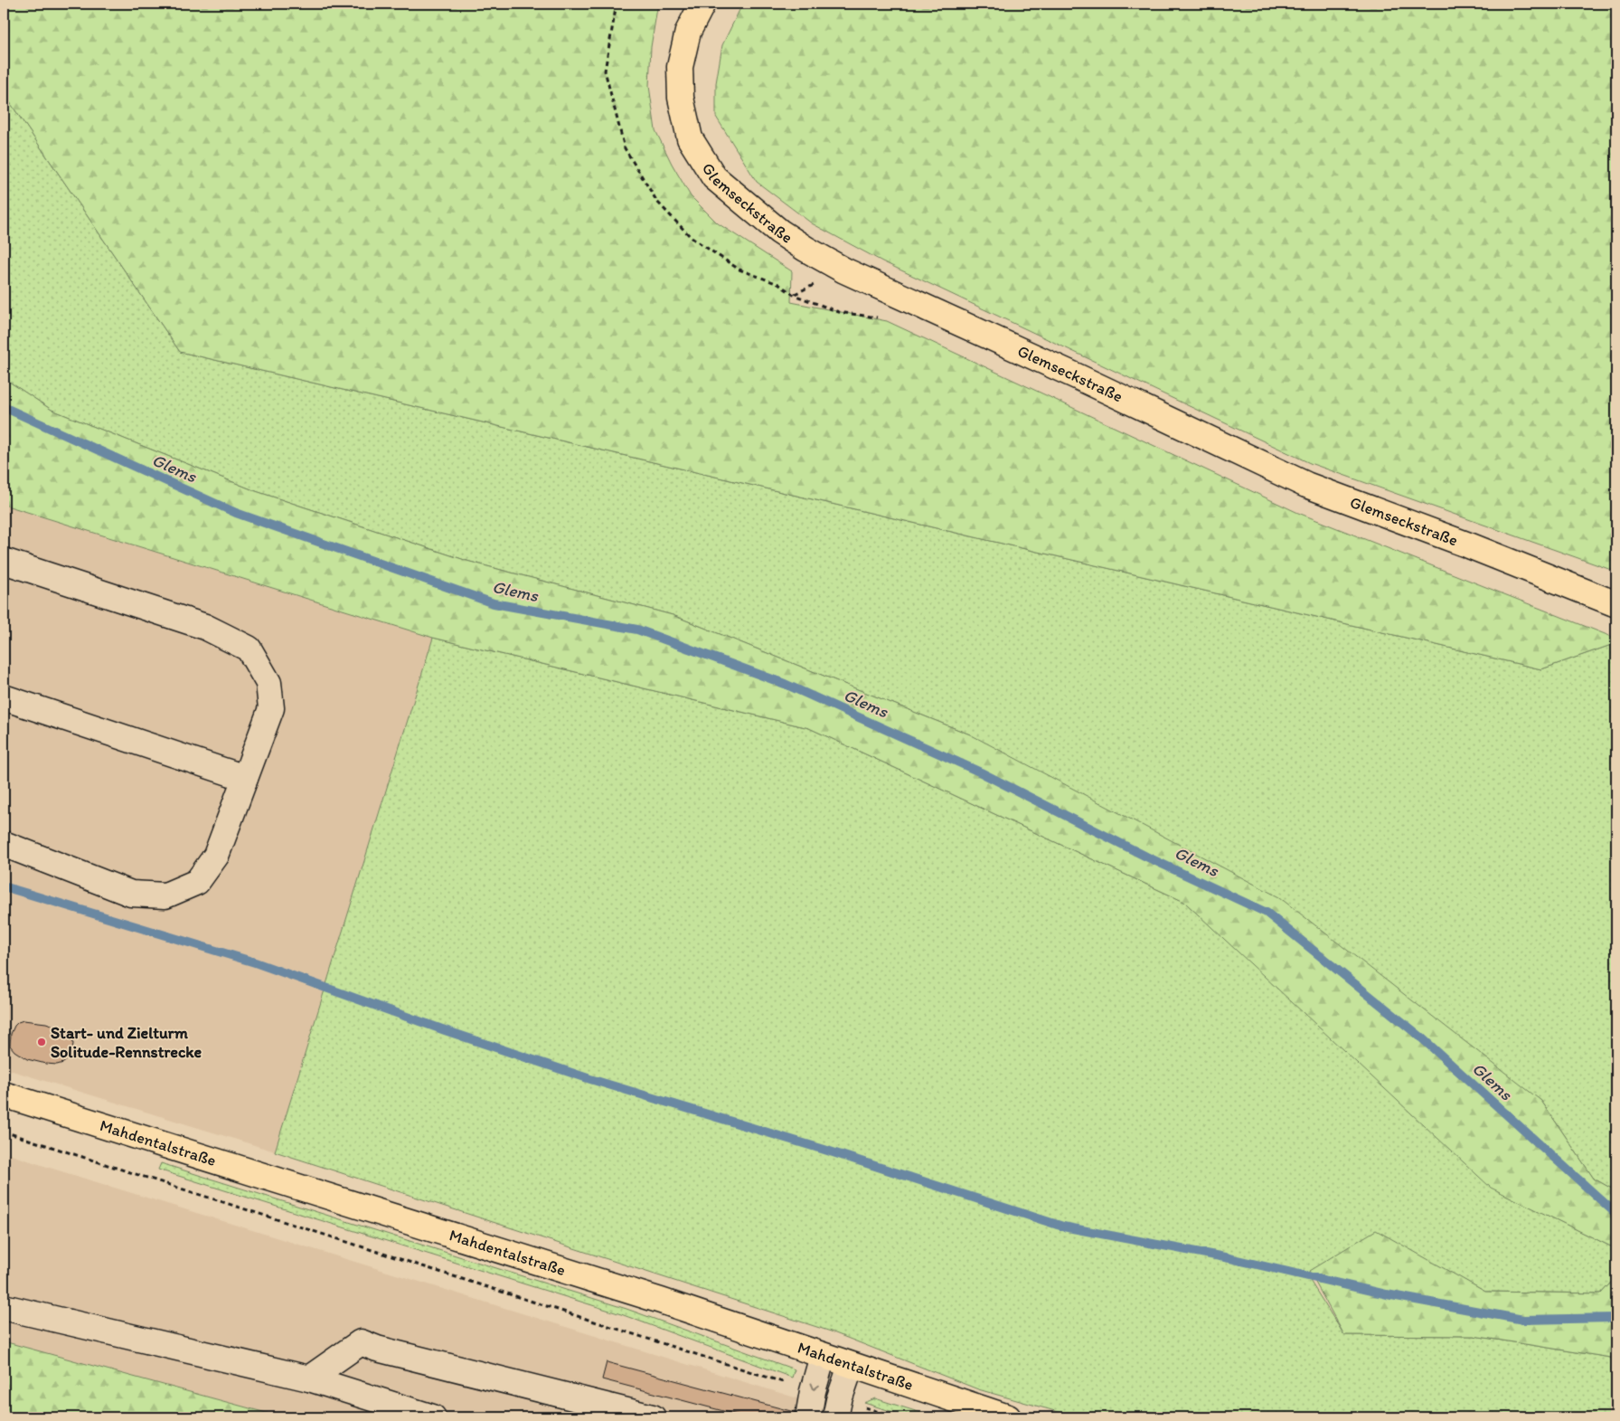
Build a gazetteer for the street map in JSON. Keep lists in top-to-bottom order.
{
  "streets": {
    "main road": ["Glemseckstraße", "Mahdentalstraße"]
  },
  "water": ["Glems"],
  "places": ["Start- und Zielturm Solitude-Rennstrecke"]
}
